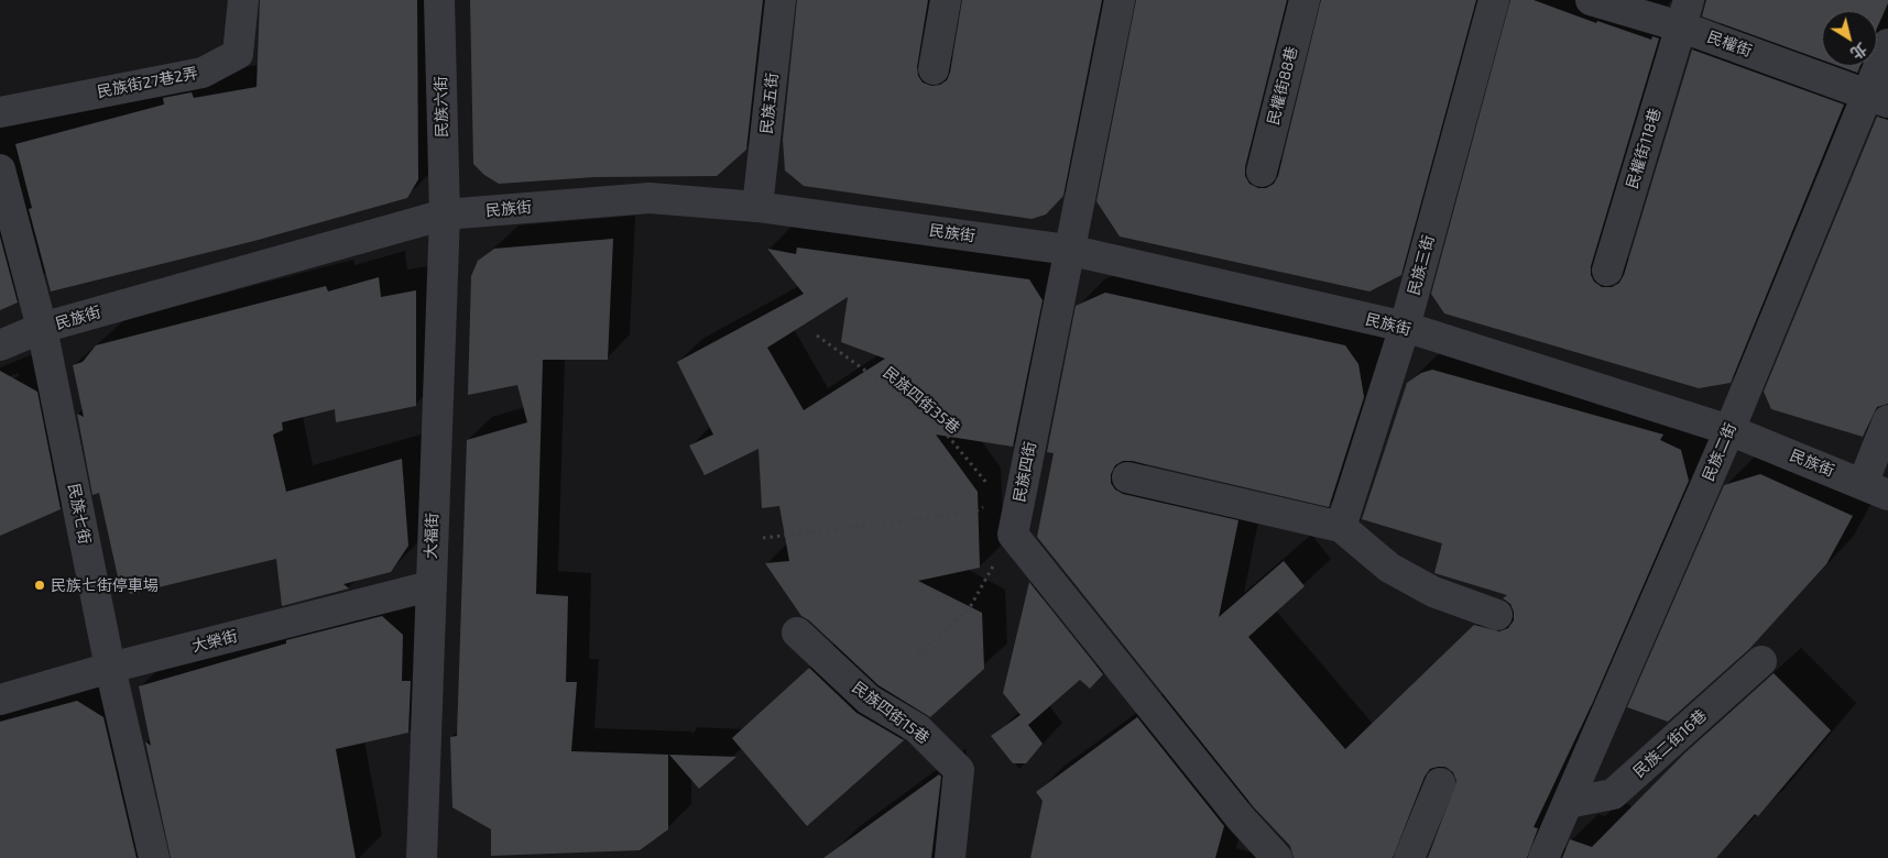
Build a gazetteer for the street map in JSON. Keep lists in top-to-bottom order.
{
  "streets": {
    "street": [
      "民權街",
      "民族街27巷2弄",
      "民權街88巷",
      "民族五街",
      "民族六街",
      "民權街118巷",
      "民族街",
      "民族三街",
      "民族二街",
      "民族四街",
      "民族七街",
      "大福街",
      "大榮街",
      "民族四街15巷",
      "民族二街16巷"
    ],
    "path": ["民族四街35巷"]
  },
  "crossings": [
    ["民權街", "民權街118巷"],
    ["民權街", "民族二街"],
    ["民族五街", "民族街"],
    ["民族六街", "民族街"],
    ["民族六街", "大福街"],
    ["民族街", "民族三街"],
    ["民族街", "民族二街"],
    ["民族街", "民族四街"],
    ["民族街", "民族七街"],
    ["民族街", "大福街"],
    ["民族四街35巷", "民族四街"],
    ["民族二街", "民族二街16巷"],
    ["民族七街", "大榮街"],
    ["大福街", "大榮街"]
  ],
  "places": ["民族七街停車場"],
  "north": "bottom right"
}
